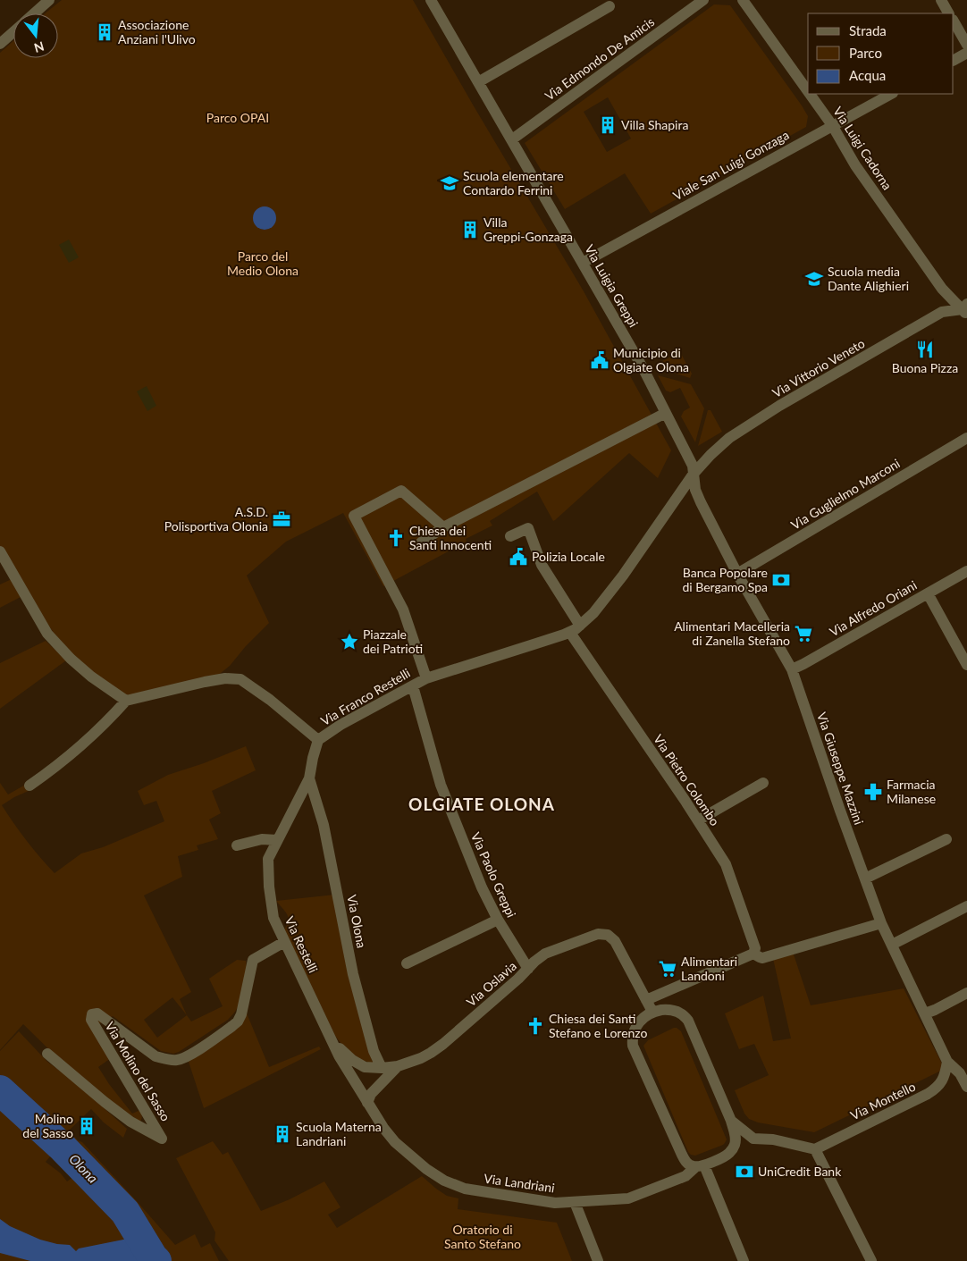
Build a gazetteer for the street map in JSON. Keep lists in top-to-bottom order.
{
  "streets": {
    "street": [
      "Via Edmondo De Amicis",
      "Via Luigi Cadorna",
      "Viale San Luigi Gonzaga",
      "Via Luigia Greppi",
      "Via Vittorio Veneto",
      "Via Guglielmo Marconi",
      "Via Alfredo Oriani",
      "Via Franco Restelli",
      "Via Giuseppe Mazzini",
      "Via Pietro Colombo",
      "Via Paolo Greppi",
      "Via Olona",
      "Via Restelli",
      "Via Oslavia",
      "Via Molino del Sasso",
      "Via Montello",
      "Via Landriani"
    ]
  },
  "crossings": [
    ["Via Edmondo De Amicis", "Via Luigia Greppi"],
    ["Via Luigi Cadorna", "Viale San Luigi Gonzaga"],
    ["Via Luigi Cadorna", "Via Vittorio Veneto"],
    ["Viale San Luigi Gonzaga", "Via Luigia Greppi"],
    ["Via Luigia Greppi", "Via Vittorio Veneto"],
    ["Via Luigia Greppi", "Via Giuseppe Mazzini"],
    ["Via Vittorio Veneto", "Via Franco Restelli"],
    ["Via Vittorio Veneto", "Via Giuseppe Mazzini"],
    ["Via Guglielmo Marconi", "Via Giuseppe Mazzini"],
    ["Via Alfredo Oriani", "Via Giuseppe Mazzini"],
    ["Via Franco Restelli", "Via Pietro Colombo"],
    ["Via Franco Restelli", "Via Paolo Greppi"],
    ["Via Franco Restelli", "Via Restelli"],
    ["Via Giuseppe Mazzini", "Via Montello"],
    ["Via Paolo Greppi", "Via Oslavia"],
    ["Via Olona", "Via Restelli"],
    ["Via Olona", "Via Oslavia"],
    ["Via Restelli", "Via Oslavia"],
    ["Via Restelli", "Via Molino del Sasso"],
    ["Via Restelli", "Via Landriani"],
    ["Via Oslavia", "Via Landriani"]
  ],
  "districts": ["OLGIATE OLONA"],
  "water": ["Olona"],
  "parks": ["Parco OPAI", "Parco del Medio Olona", "Oratorio di Santo Stefano"],
  "places": {
    "building": [
      "Associazione Anziani l'Ulivo",
      "Villa Shapira",
      "Villa Greppi-Gonzaga",
      "Molino del Sasso",
      "Scuola Materna Landriani"
    ],
    "school or university": ["Scuola elementare Contardo Ferrini", "Scuola media Dante Alighieri"],
    "restaurant": ["Buona Pizza"],
    "public building": ["Municipio di Olgiate Olona", "Polizia Locale"],
    "office": ["A.S.D. Polisportiva Olonia"],
    "church": ["Chiesa dei Santi Innocenti", "Chiesa dei Santi Stefano e Lorenzo"],
    "bank": ["Banca Popolare di Bergamo Spa", "UniCredit Bank"],
    "supermarket": ["Alimentari Macelleria di Zanella Stefano", "Alimentari Landoni"],
    "place": ["Piazzale dei Patrioti"],
    "pharmacy": ["Farmacia Milanese"]
  },
  "legend": ["Strada", "Parco", "Acqua"],
  "north": "bottom"
}
